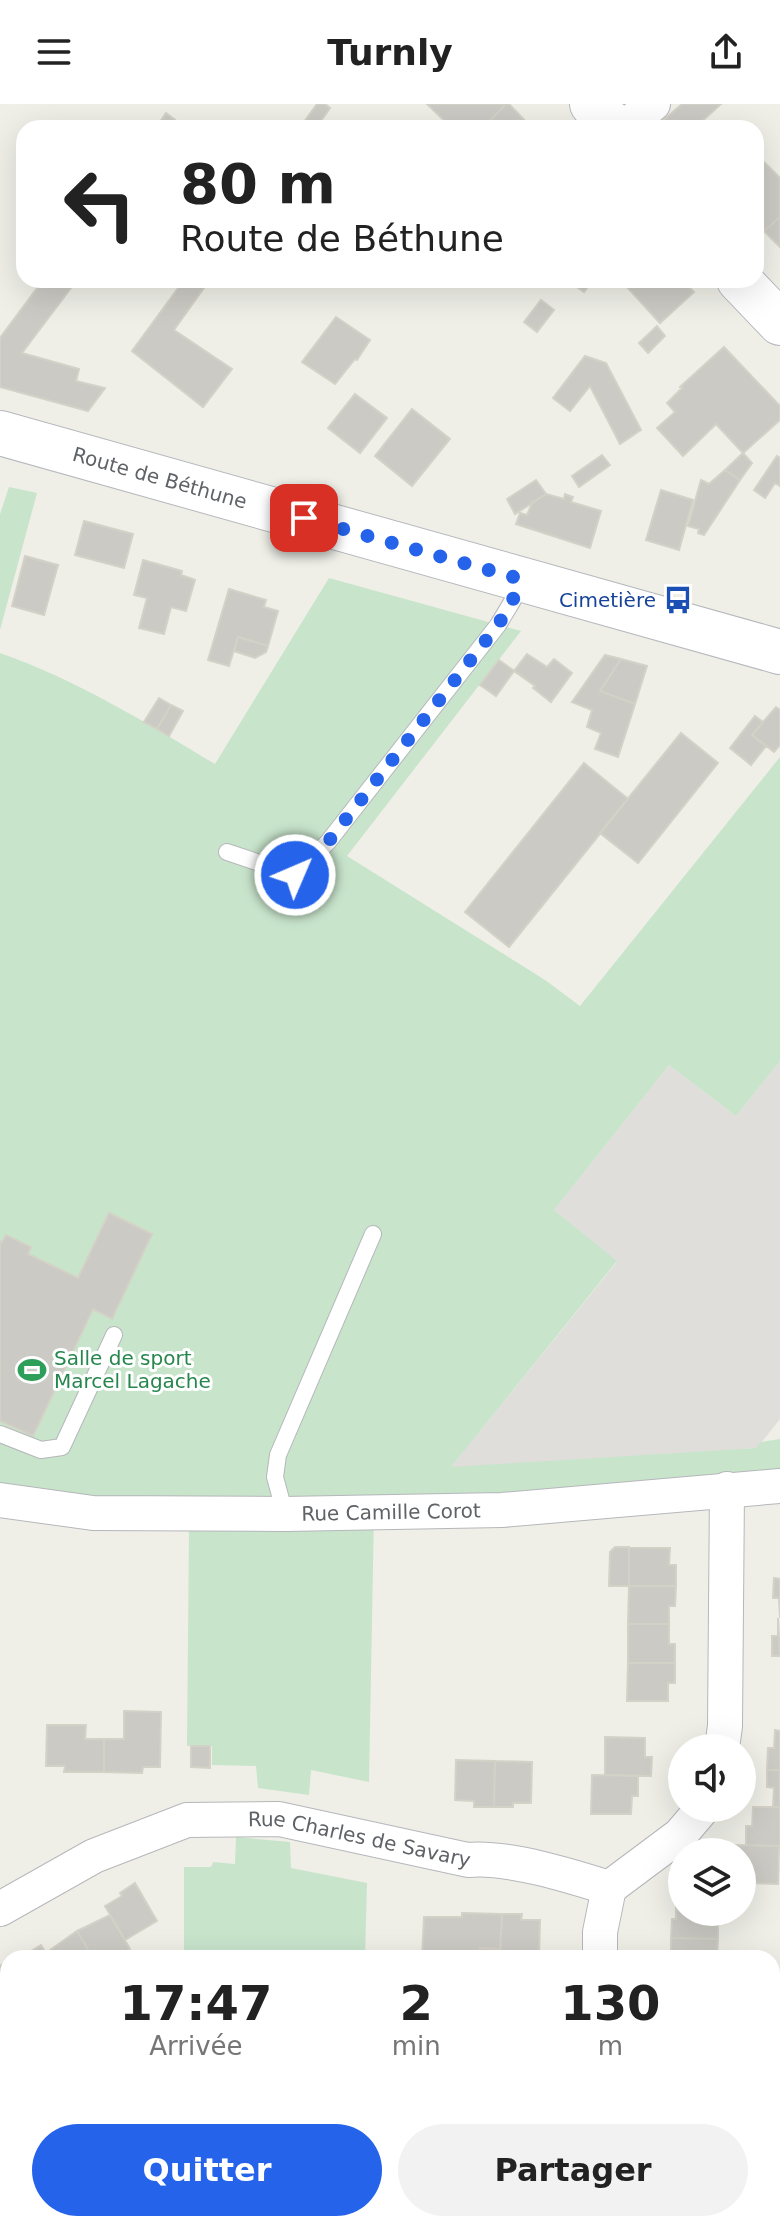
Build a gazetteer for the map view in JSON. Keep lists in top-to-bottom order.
{
  "streets": {
    "main road": ["Route de Béthune"],
    "street": ["Rue Camille Corot", "Rue Charles de Savary"]
  },
  "places": {
    "bus stop": ["Cimetière"],
    "sports": ["Salle de sport Marcel Lagache"]
  },
  "page": {
    "header": "Turnly",
    "turn": ["80 m", "Route de Béthune"],
    "eta": [
      "17:47",
      "Arrivée",
      "2",
      "min",
      "130",
      "m"
    ],
    "buttons": ["Quitter", "Partager"]
  }
}
